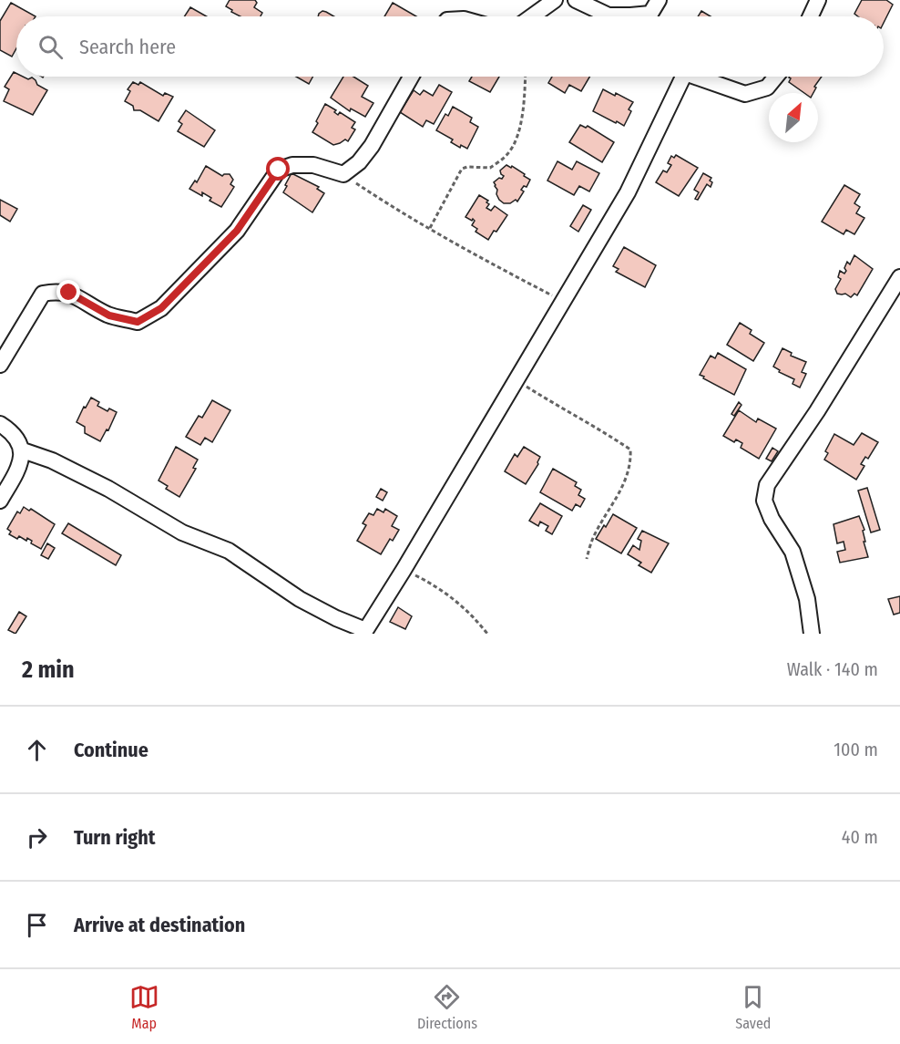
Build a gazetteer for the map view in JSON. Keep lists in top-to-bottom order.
{
  "north": "top right",
  "page": {
    "search": "Search here",
    "heading": ["2 min", "Walk · 140 m"],
    "list": [
      ["Continue", "100 m"],
      ["Turn right", "40 m"],
      "Arrive at destination"
    ],
    "nav": ["Map", "Directions", "Saved"]
  }
}
